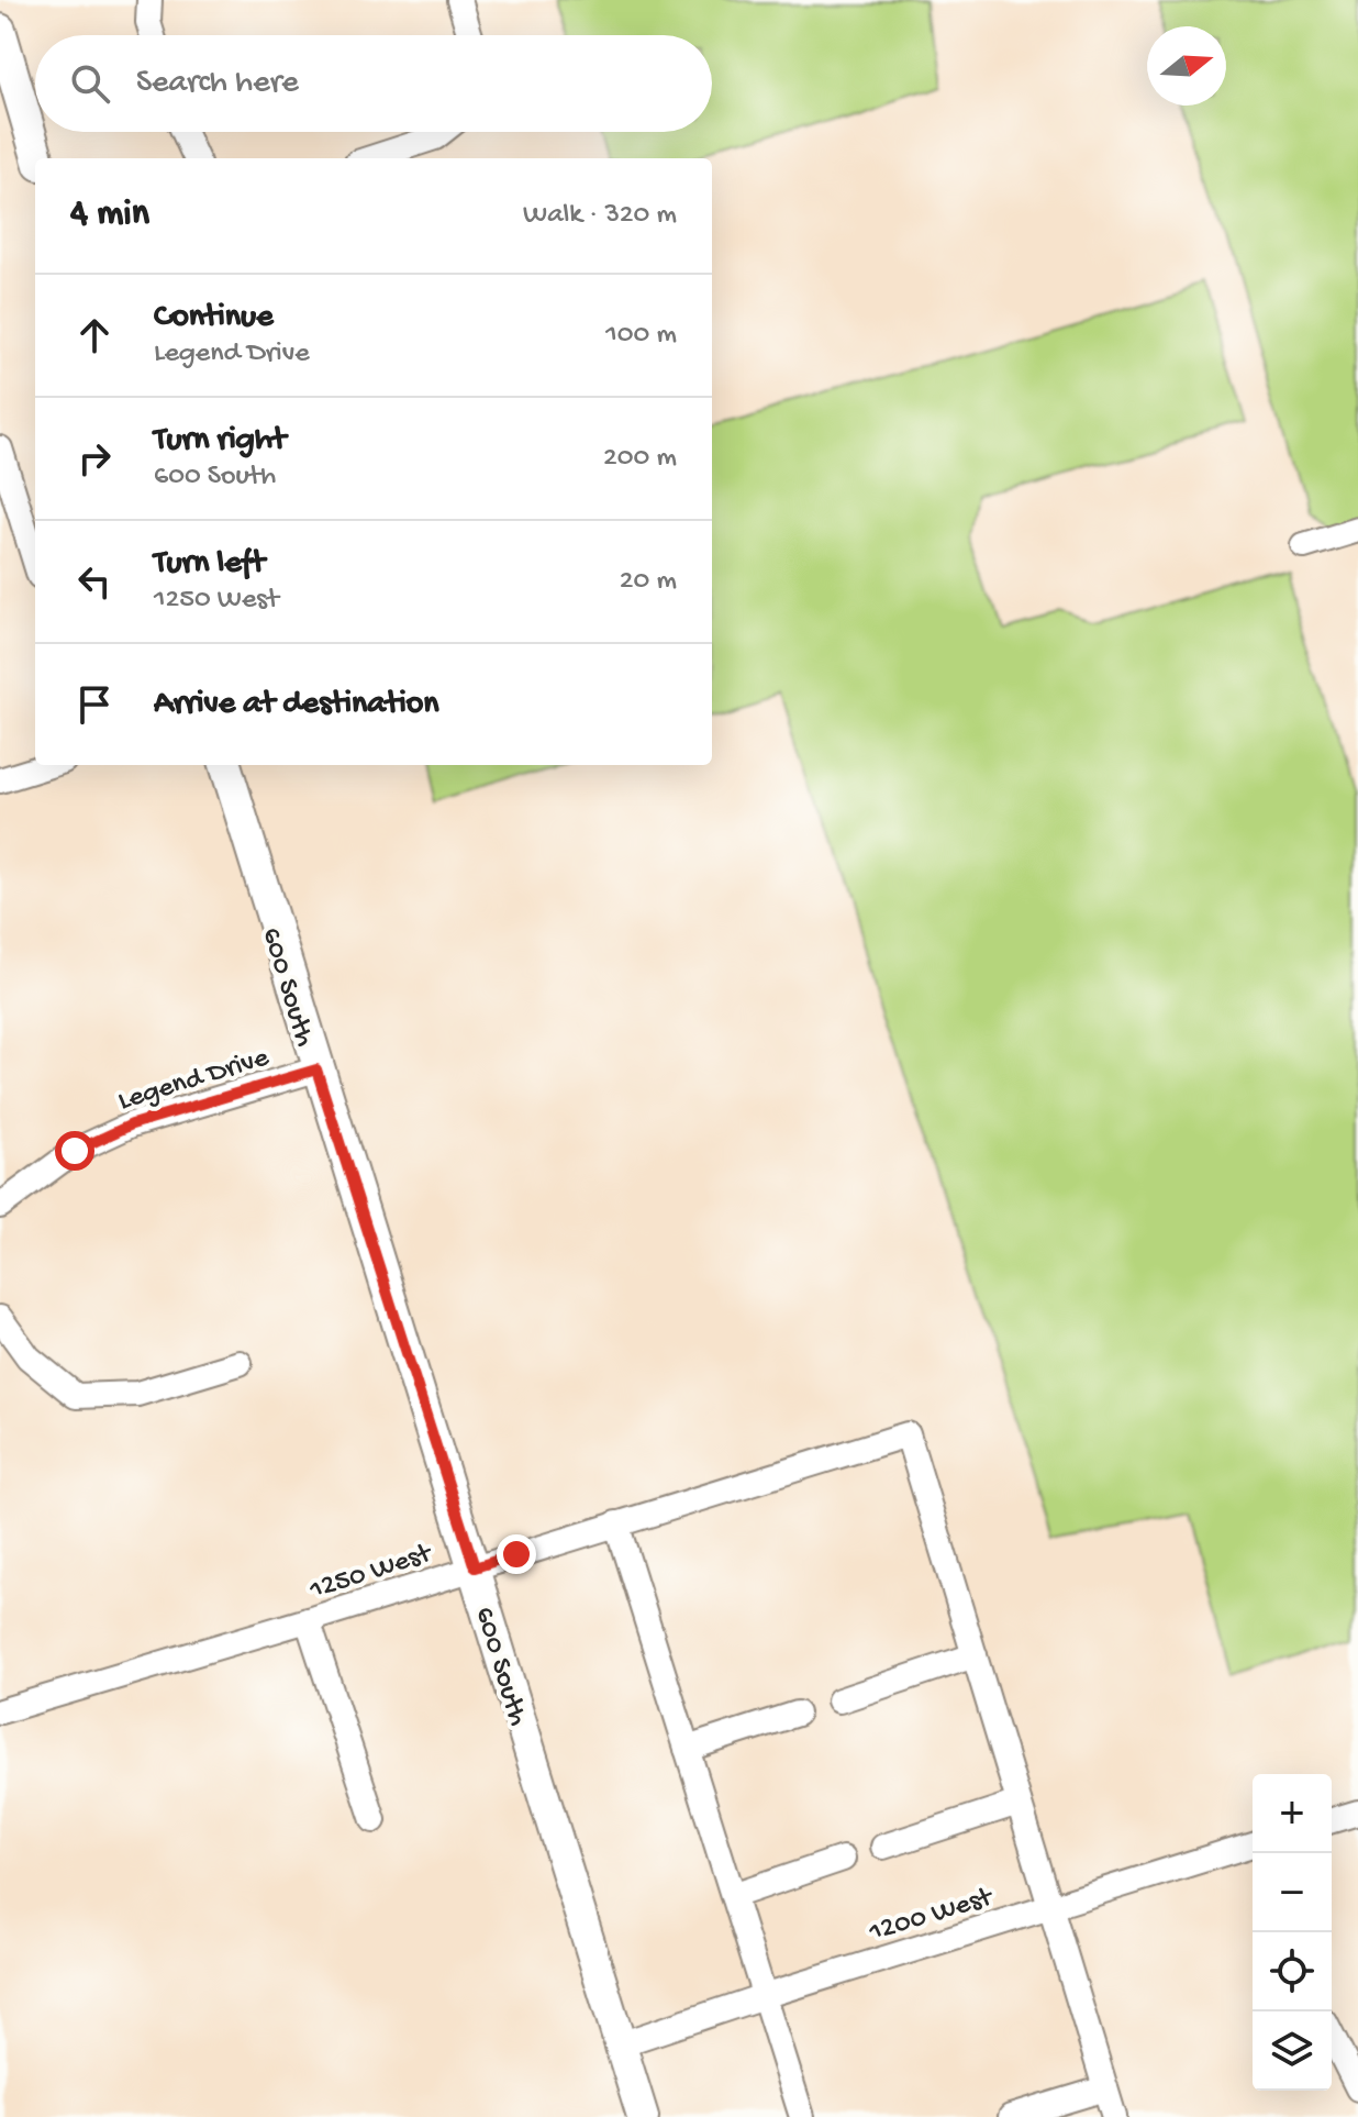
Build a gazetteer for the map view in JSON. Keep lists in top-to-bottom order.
{
  "streets": {
    "main road": ["600 South"],
    "street": ["Legend Drive", "1250 West", "1200 West"]
  },
  "crossings": [
    ["600 South", "Legend Drive"],
    ["600 South", "1250 West"],
    ["600 South", "1200 West"]
  ],
  "north": "right",
  "page": {
    "search": "Search here",
    "heading": ["4 min", "Walk · 320 m"],
    "list": [
      ["Continue", "Legend Drive", "100 m"],
      ["Turn right", "600 South", "200 m"],
      ["Turn left", "1250 West", "20 m"],
      "Arrive at destination"
    ],
    "map_buttons": ["+", "−"]
  }
}
